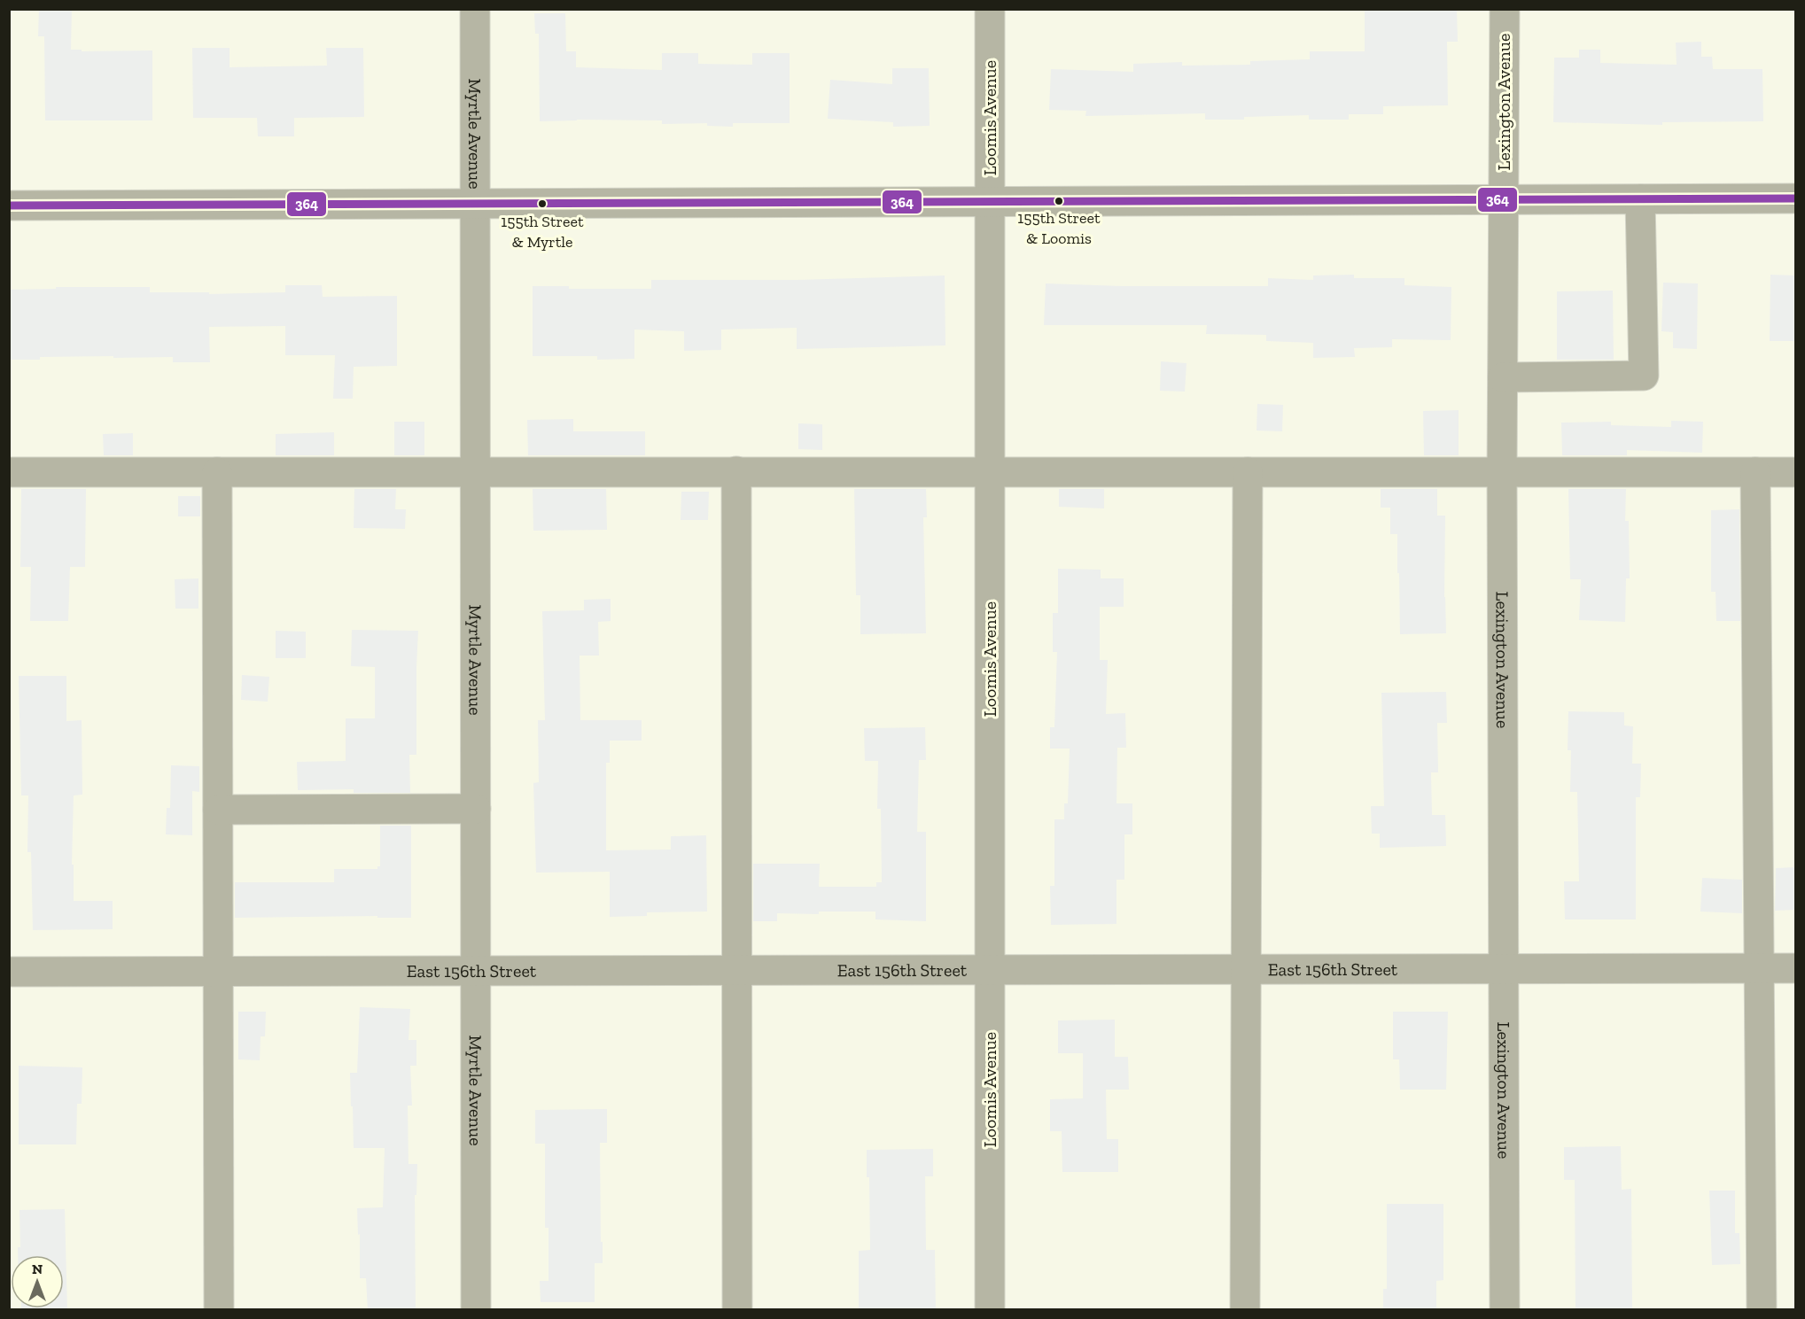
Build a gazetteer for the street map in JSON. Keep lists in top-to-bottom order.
{
  "streets": {
    "street": [
      "Lexington Avenue",
      "Loomis Avenue",
      "Myrtle Avenue",
      "East 156th Street"
    ]
  },
  "crossings": [
    ["Lexington Avenue", "East 156th Street"],
    ["Loomis Avenue", "East 156th Street"],
    ["Myrtle Avenue", "East 156th Street"]
  ],
  "places": ["155th Street & Loomis", "155th Street & Myrtle"],
  "lines": ["transit line 364"],
  "north": "top"
}
